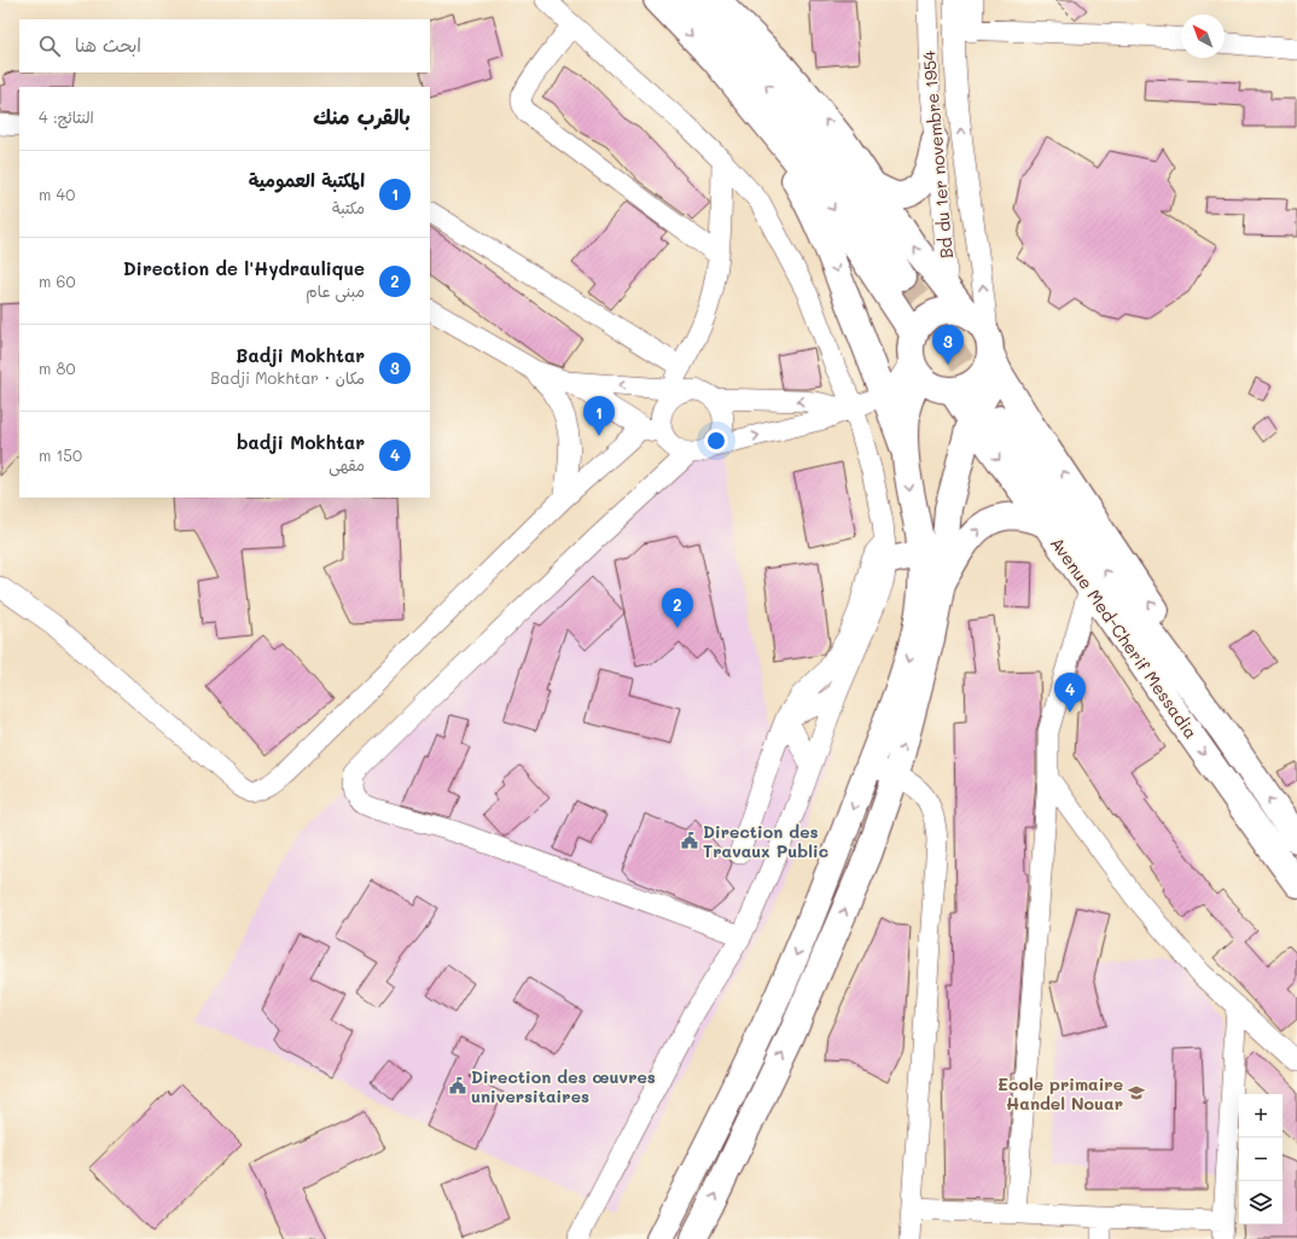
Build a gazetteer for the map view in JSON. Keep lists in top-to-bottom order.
{
  "streets": {
    "main road": ["Avenue Med-Cherif Messadia"],
    "street": ["Bd du 1er novembre 1954"]
  },
  "crossings": [
    ["Bd du 1er novembre 1954", "Avenue Med-Cherif Messadia"]
  ],
  "places": {
    "public building": ["Direction des Travaux Public", "Direction des œuvres universitaires"],
    "school or university": ["Ecole primaire Handel Nouar"]
  },
  "north": "top left",
  "page": {
    "search": "ابحث هنا",
    "heading": ["بالقرب منك", "النتائج: 4"],
    "list": [
      {
        "mark": "1",
        "name": "المكتبة العمومية",
        "note": "مكتبة",
        "value": "40 m"
      },
      {
        "mark": "2",
        "name": "Direction de l'Hydraulique",
        "note": "مبنى عام",
        "value": "60 m"
      },
      {
        "mark": "3",
        "name": "Badji Mokhtar",
        "note": "مكان · Badji Mokhtar",
        "value": "80 m"
      },
      {
        "mark": "4",
        "name": "badji Mokhtar",
        "note": "مقهى",
        "value": "150 m"
      }
    ],
    "pins": [
      "3",
      "1",
      "2",
      "4"
    ],
    "map_buttons": ["+", "−"]
  }
}
